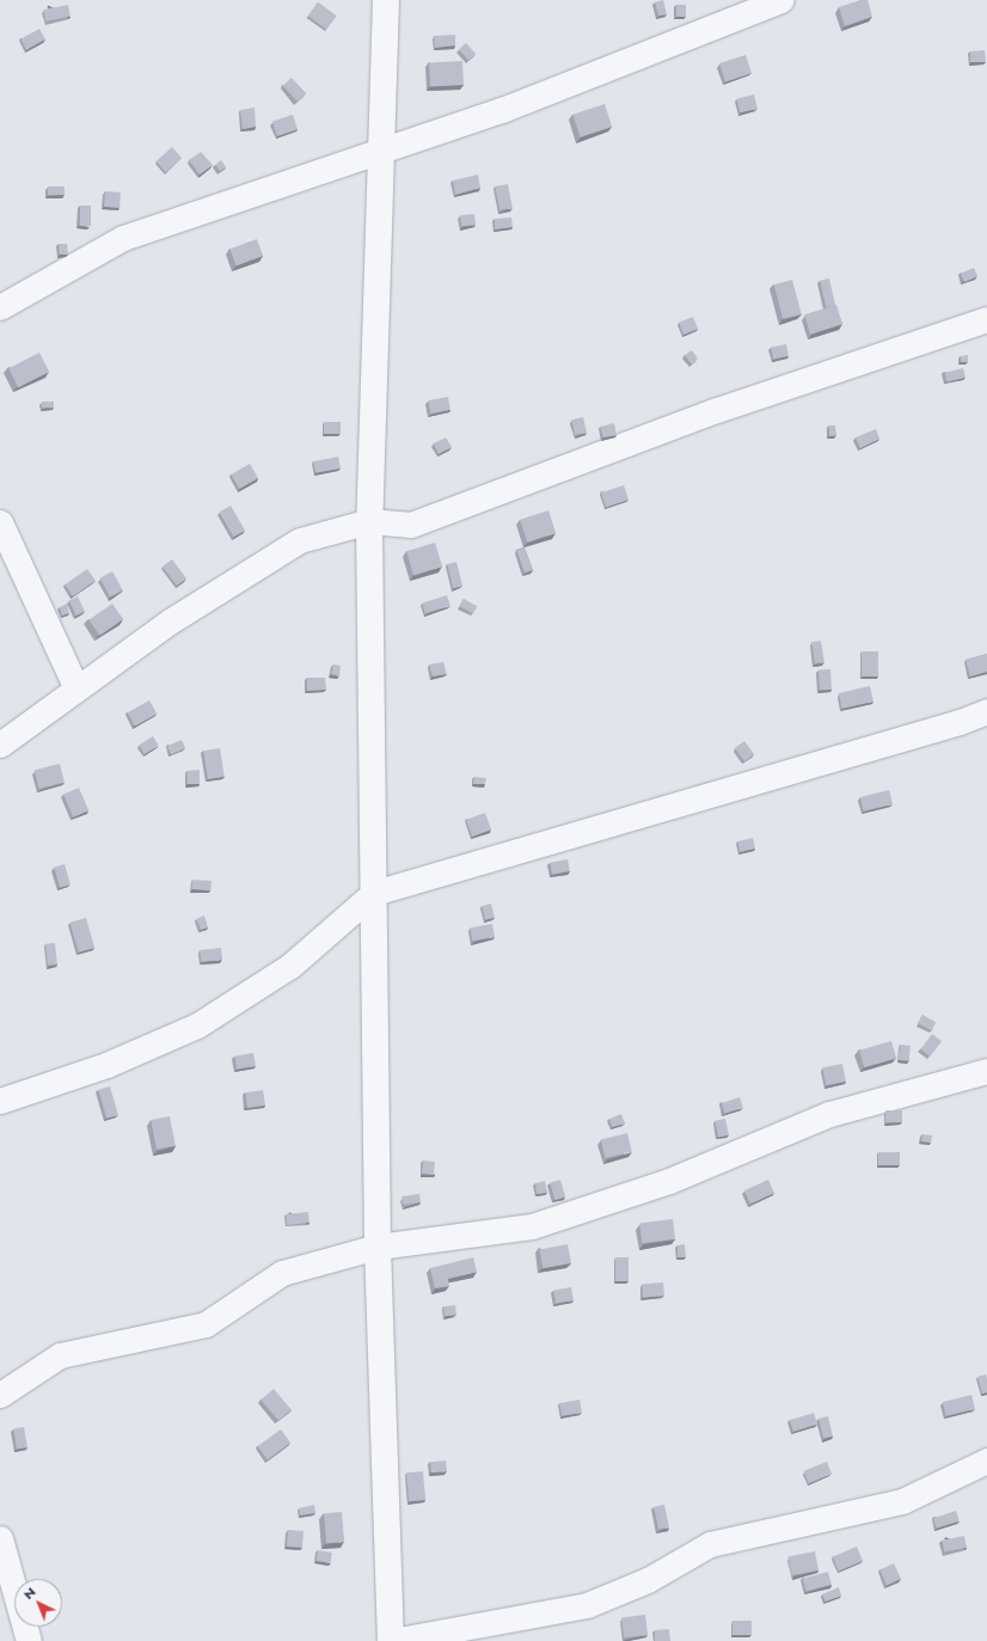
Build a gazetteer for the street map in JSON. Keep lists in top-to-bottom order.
{
  "north": "top left"
}
